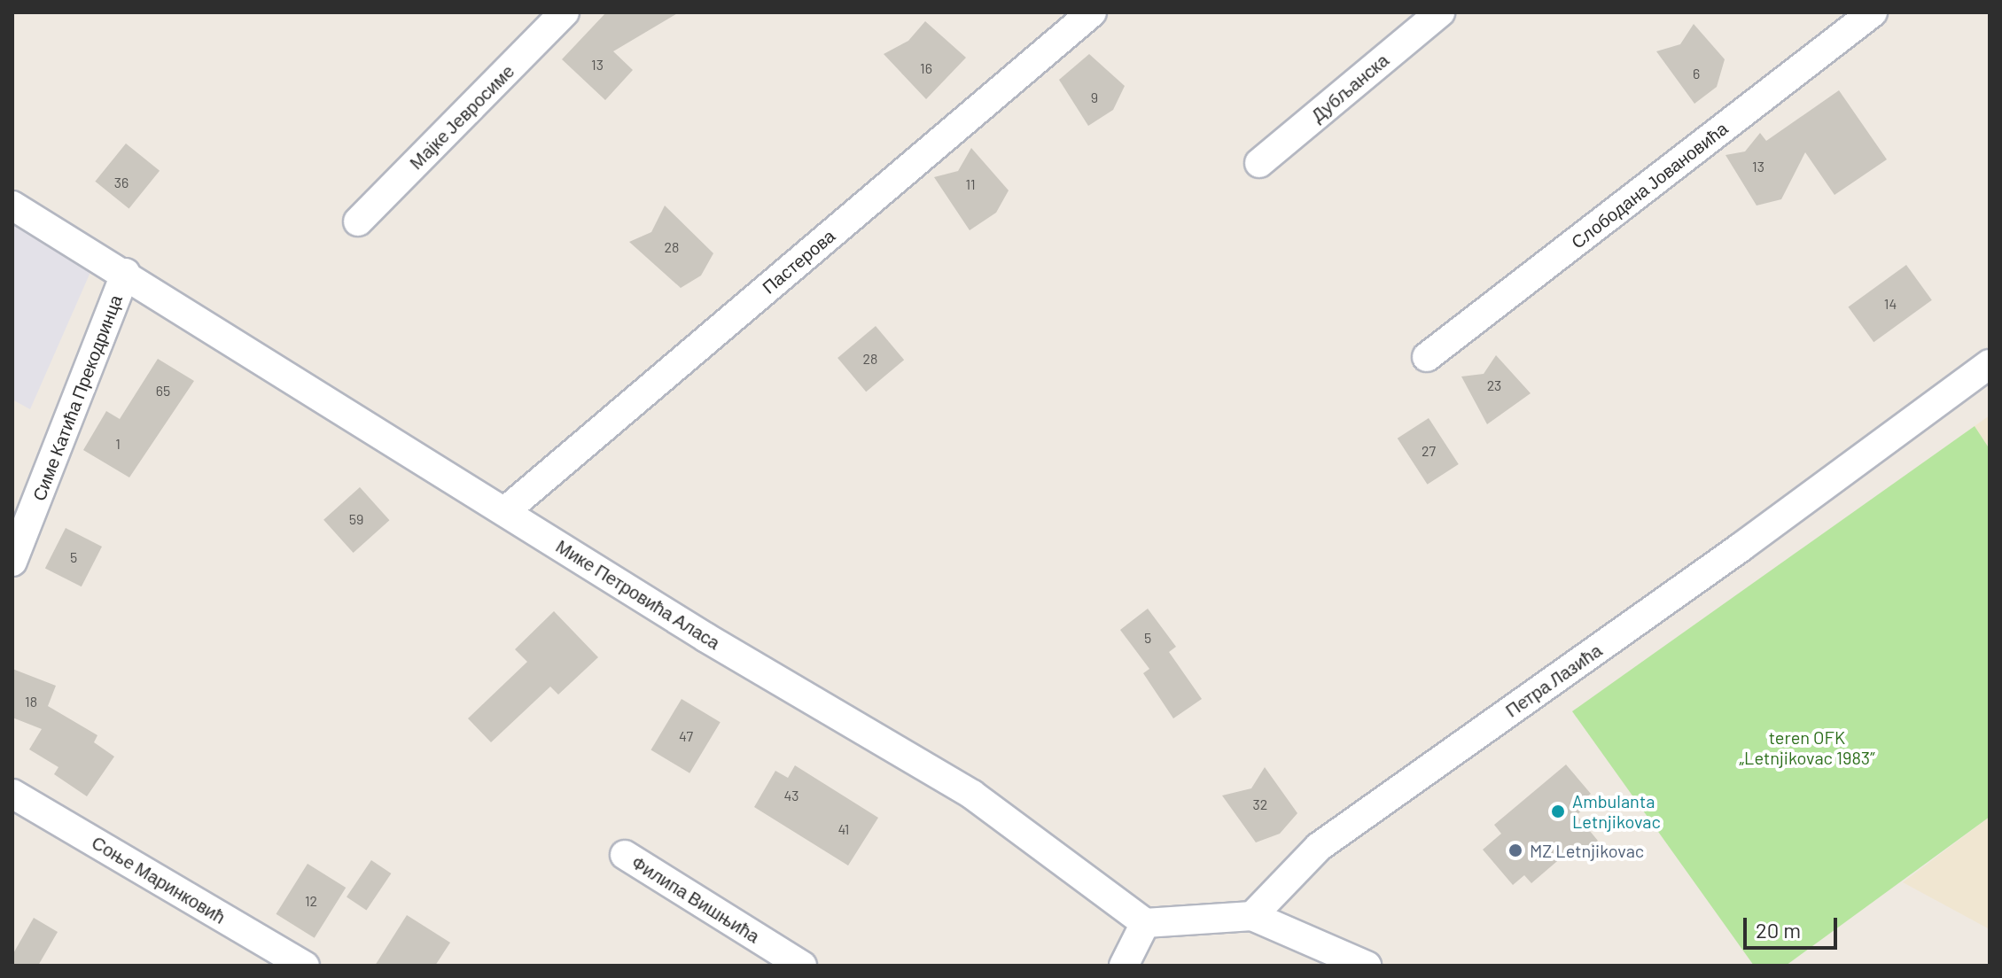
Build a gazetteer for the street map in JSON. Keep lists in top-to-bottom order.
{
  "streets": {
    "street": [
      "Дубљанска",
      "Мајке Јевросиме",
      "Слободана Јовановића",
      "Пастерова",
      "Симе Катића Прекодринца",
      "Мике Петровића Аласа",
      "Петра Лазића",
      "Соње Маринковић",
      "Филипа Вишњића"
    ]
  },
  "crossings": [
    ["Пастерова", "Мике Петровића Аласа"],
    ["Симе Катића Прекодринца", "Мике Петровића Аласа"]
  ],
  "parks": ["teren OFK „Letnjikovac 1983”"],
  "places": ["Ambulanta Letnjikovac", "MZ Letnjikovac"],
  "house_numbers": [
    "13",
    "16",
    "6",
    "9",
    "13",
    "36",
    "11",
    "28",
    "14",
    "28",
    "23",
    "65",
    "1",
    "27",
    "59",
    "5",
    "5",
    "18",
    "47",
    "43",
    "32",
    "41",
    "12"
  ],
  "scale_bar": "20 m"
}
